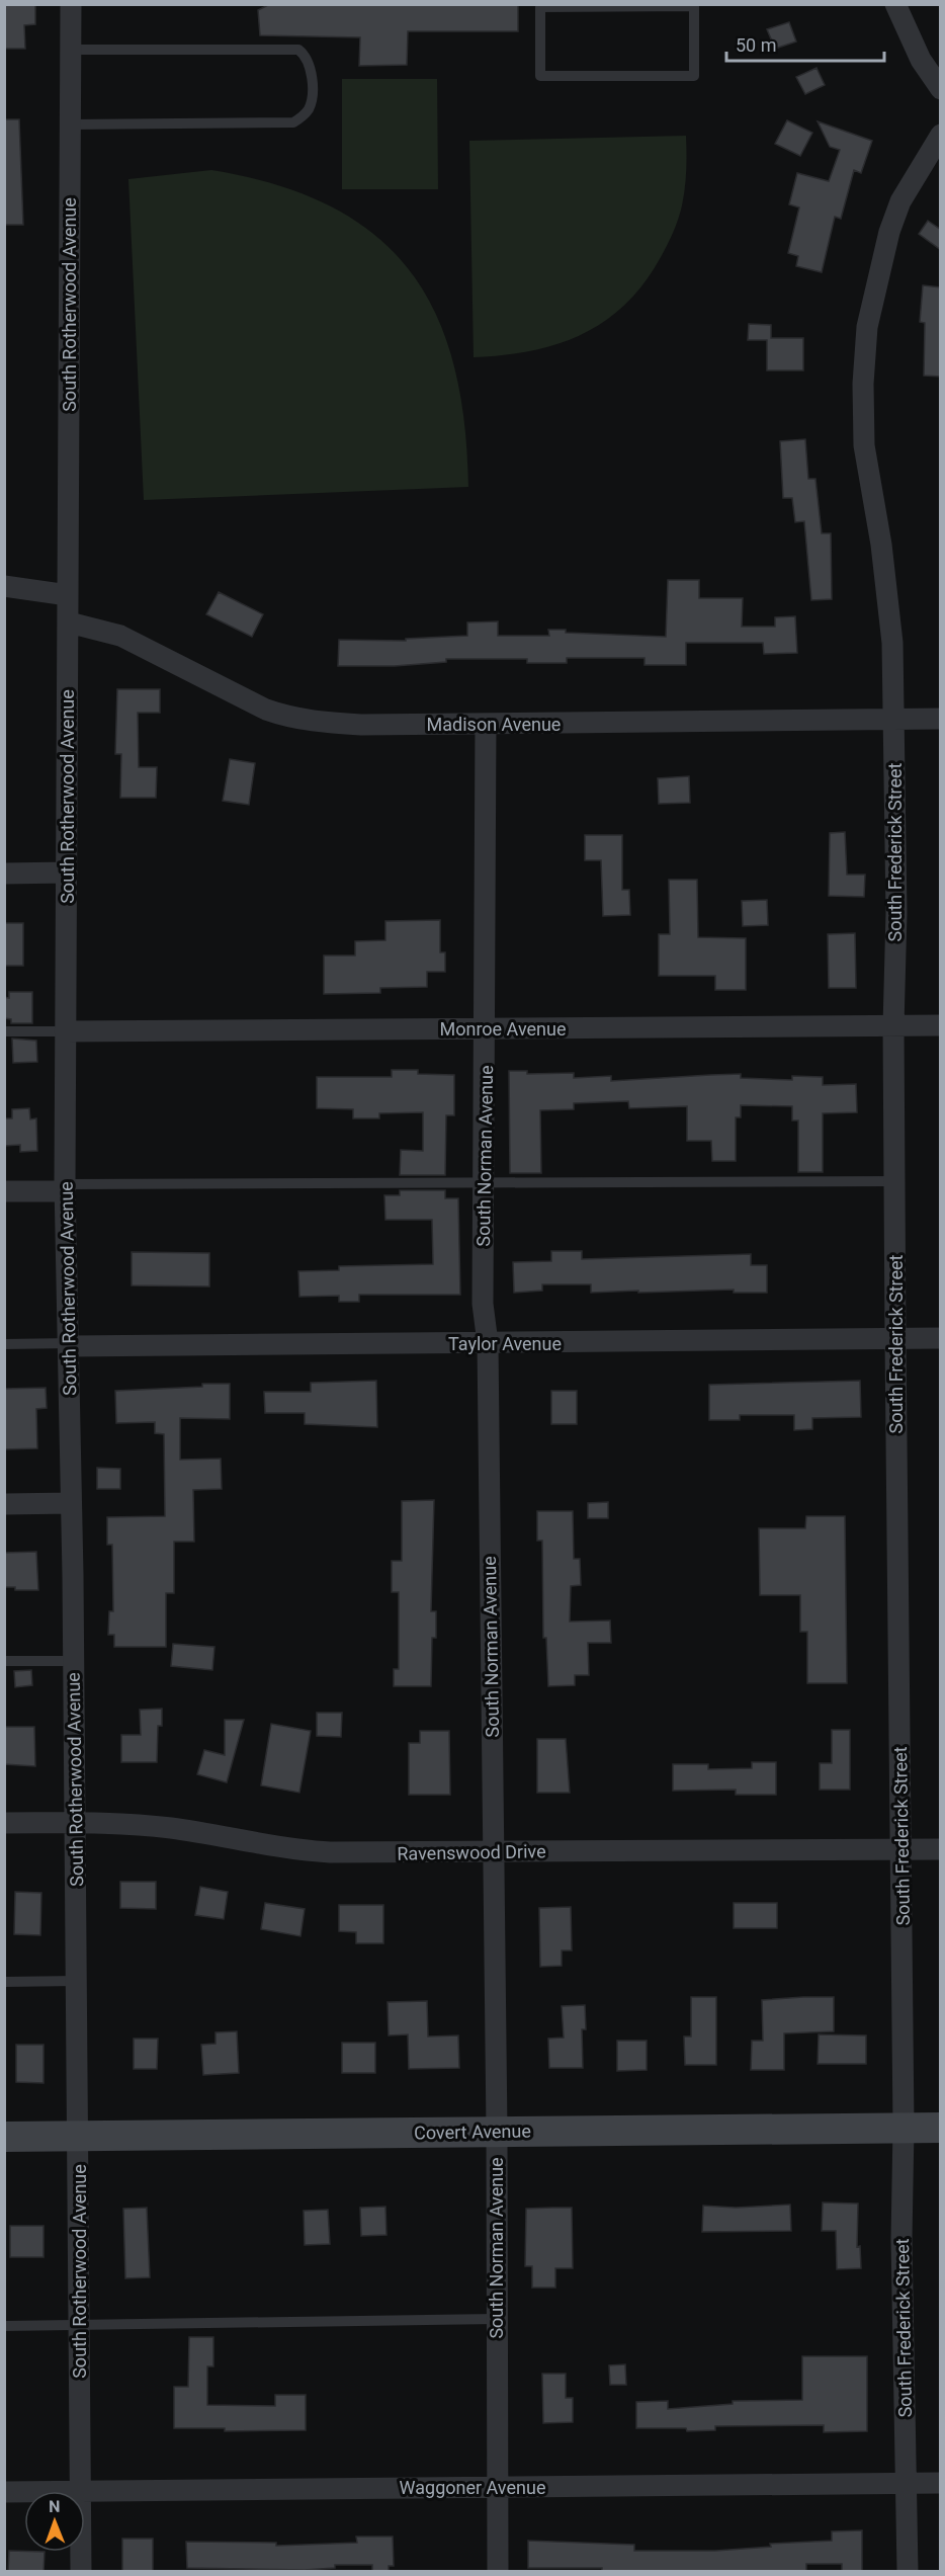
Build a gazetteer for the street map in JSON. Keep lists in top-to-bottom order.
{
  "streets": {
    "main road": ["Covert Avenue"],
    "street": [
      "South Rotherwood Avenue",
      "Madison Avenue",
      "South Frederick Street",
      "Monroe Avenue",
      "South Norman Avenue",
      "Taylor Avenue",
      "Ravenswood Drive",
      "Waggoner Avenue"
    ]
  },
  "crossings": [
    ["South Rotherwood Avenue", "Madison Avenue"],
    ["South Rotherwood Avenue", "Monroe Avenue"],
    ["South Rotherwood Avenue", "Taylor Avenue"],
    ["South Rotherwood Avenue", "Ravenswood Drive"],
    ["South Rotherwood Avenue", "Covert Avenue"],
    ["South Rotherwood Avenue", "Waggoner Avenue"],
    ["Madison Avenue", "South Frederick Street"],
    ["Madison Avenue", "South Norman Avenue"],
    ["South Frederick Street", "Monroe Avenue"],
    ["South Frederick Street", "Taylor Avenue"],
    ["South Frederick Street", "Ravenswood Drive"],
    ["South Frederick Street", "Covert Avenue"],
    ["South Frederick Street", "Waggoner Avenue"],
    ["Monroe Avenue", "South Norman Avenue"],
    ["South Norman Avenue", "Taylor Avenue"],
    ["South Norman Avenue", "Ravenswood Drive"],
    ["South Norman Avenue", "Covert Avenue"],
    ["South Norman Avenue", "Waggoner Avenue"]
  ],
  "scale_bar": "50 m",
  "north": "top"
}
